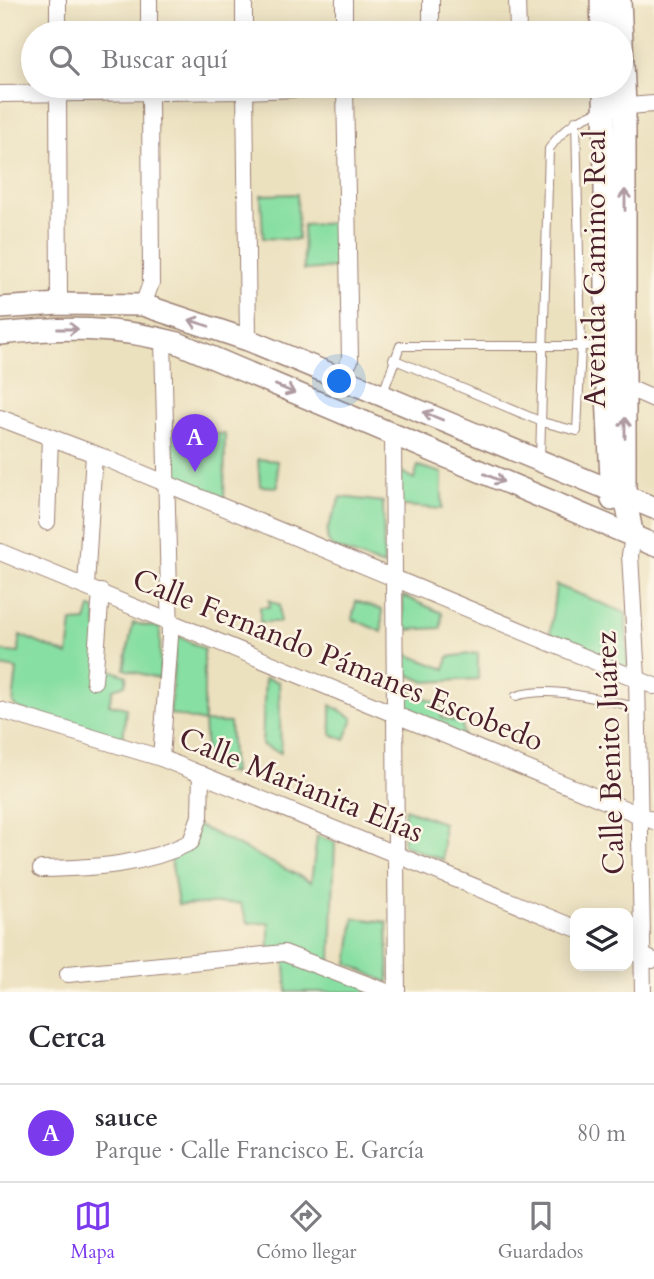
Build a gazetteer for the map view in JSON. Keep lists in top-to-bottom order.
{
  "streets": {
    "street": [
      "Avenida Camino Real",
      "Calle Fernando Pámanes Escobedo",
      "Calle Benito Juárez",
      "Calle Marianita Elías"
    ]
  },
  "crossings": [
    ["Calle Fernando Pámanes Escobedo", "Calle Benito Juárez"]
  ],
  "page": {
    "search": "Buscar aquí",
    "pins": "A",
    "heading": "Cerca",
    "list": [
      {
        "mark": "A",
        "name": "sauce",
        "note": "Parque · Calle Francisco E. García",
        "value": "80 m"
      }
    ],
    "nav": ["Mapa", "Cómo llegar", "Guardados"]
  }
}
